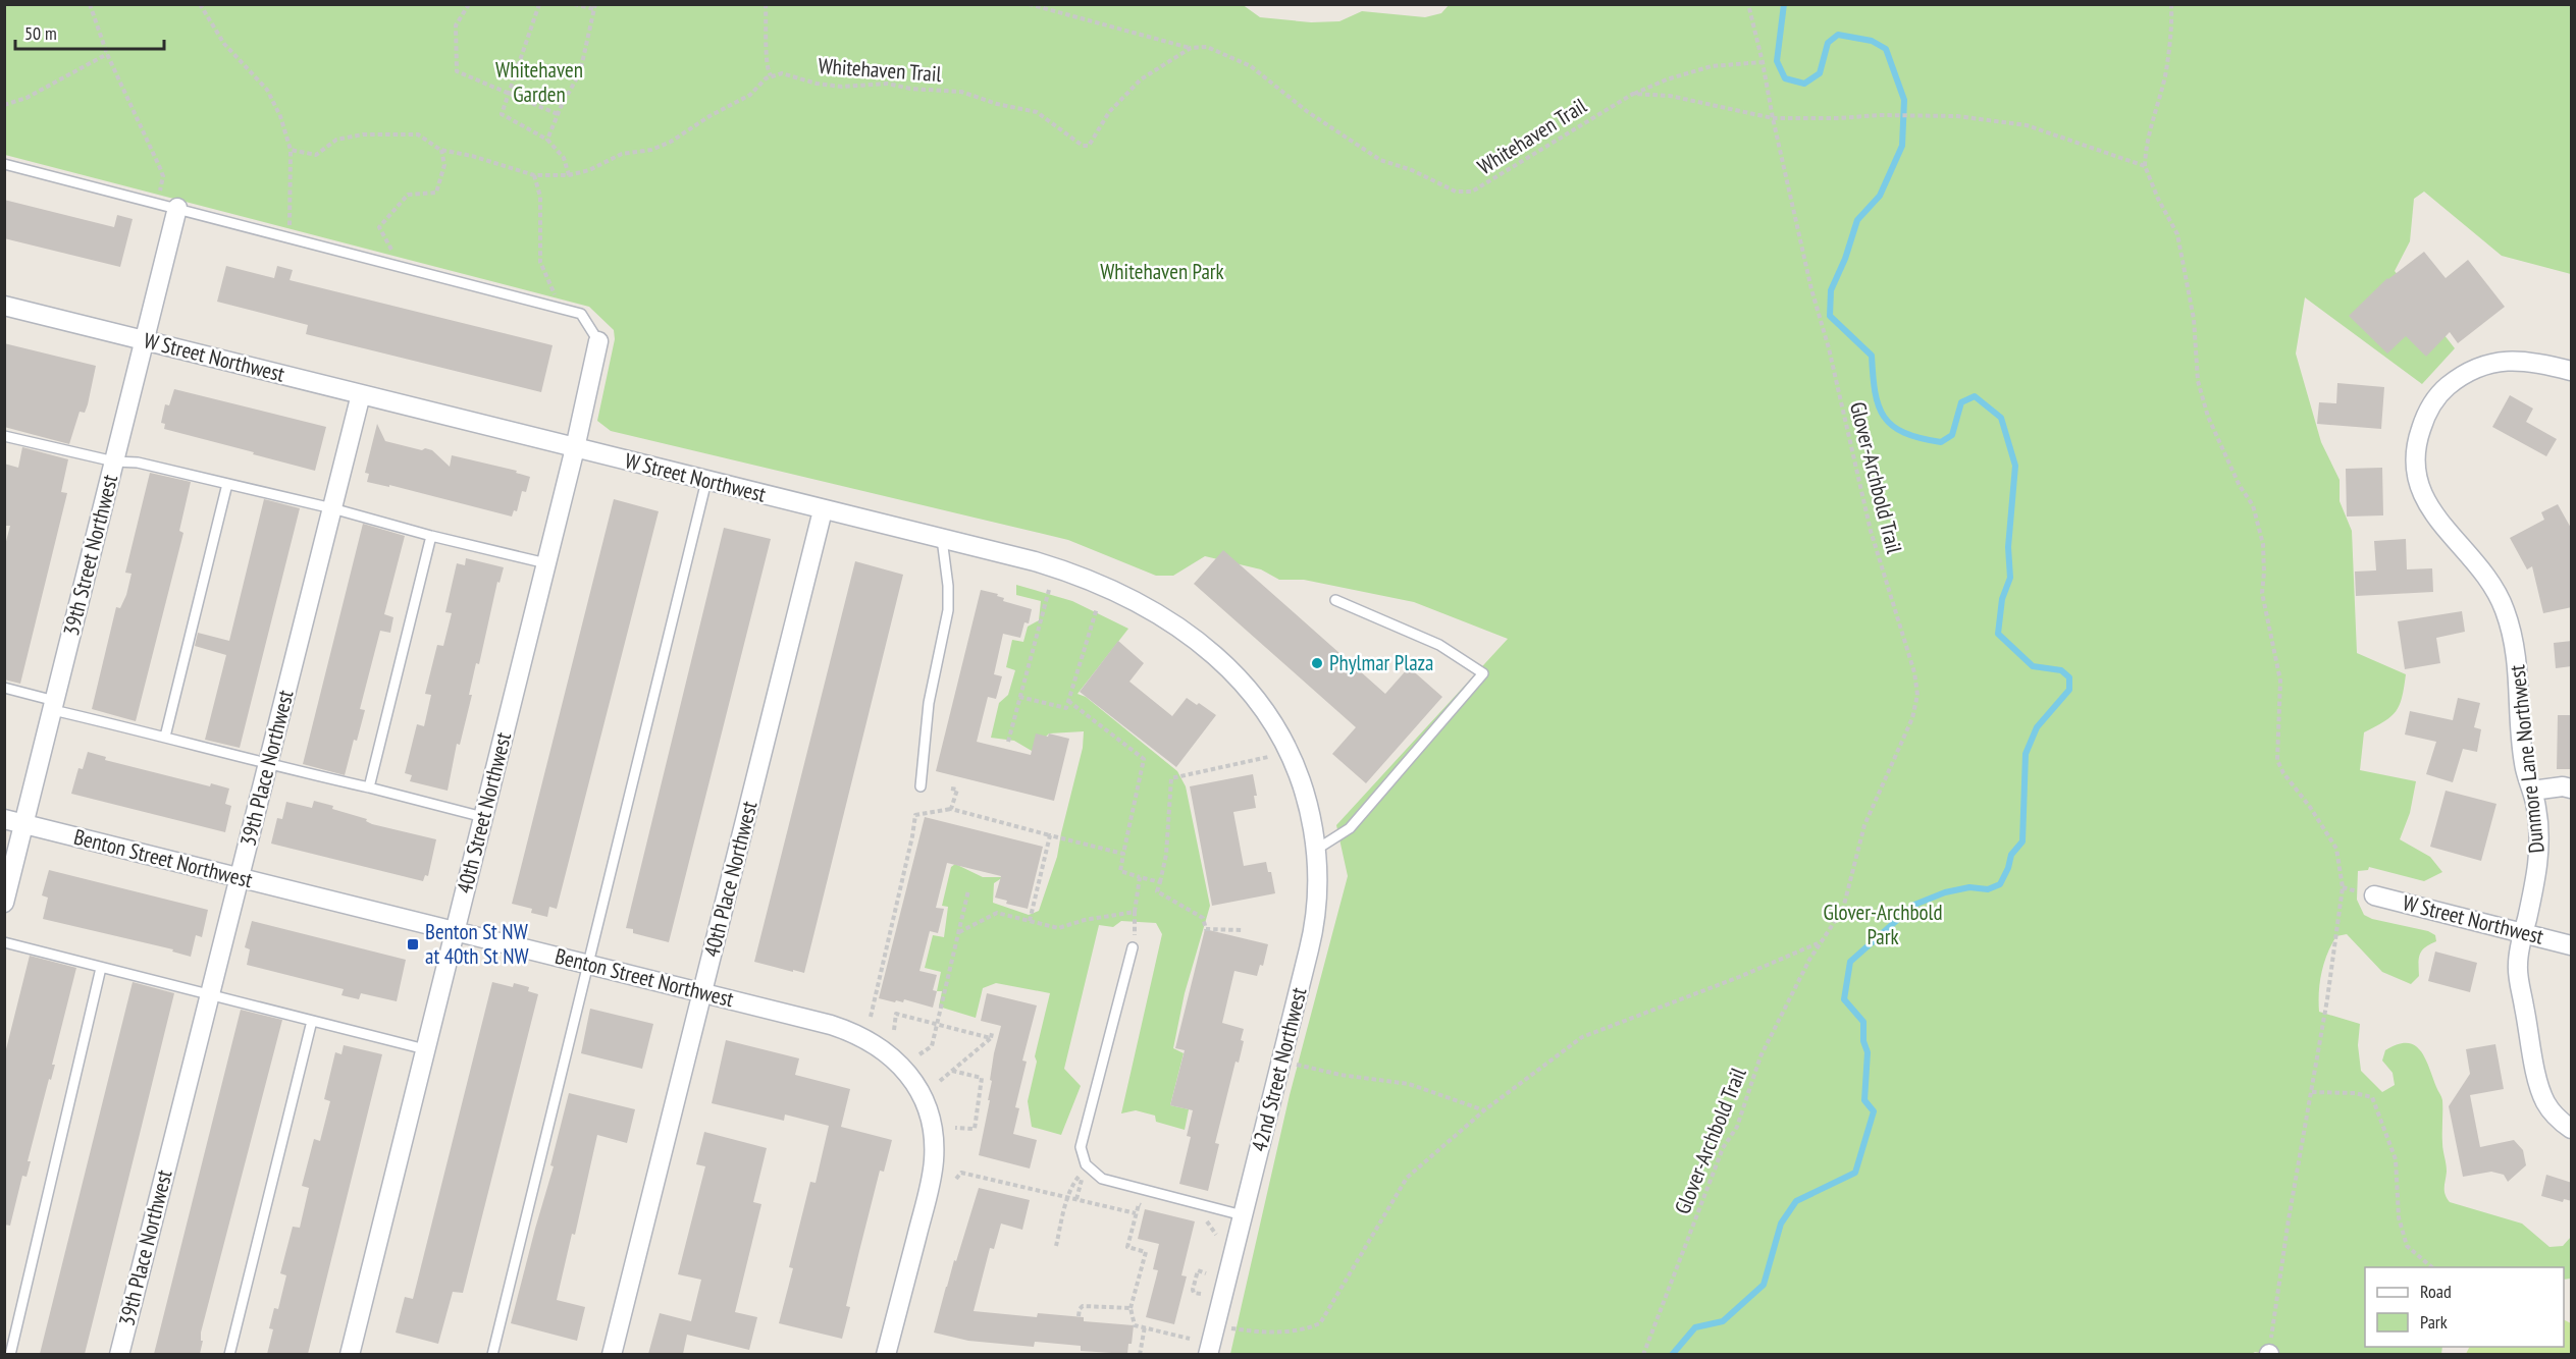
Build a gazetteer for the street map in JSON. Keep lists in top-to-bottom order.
{
  "streets": {
    "street": [
      "W Street Northwest",
      "39th Street Northwest",
      "Dunmore Lane Northwest",
      "39th Place Northwest",
      "40th Street Northwest",
      "Benton Street Northwest",
      "40th Place Northwest",
      "42nd Street Northwest"
    ],
    "path": ["Whitehaven Trail", "Glover-Archbold Trail"]
  },
  "crossings": [
    ["Whitehaven Trail", "Glover-Archbold Trail"],
    ["W Street Northwest", "39th Street Northwest"],
    ["W Street Northwest", "Dunmore Lane Northwest"],
    ["W Street Northwest", "39th Place Northwest"],
    ["W Street Northwest", "40th Street Northwest"],
    ["W Street Northwest", "40th Place Northwest"],
    ["W Street Northwest", "42nd Street Northwest"],
    ["39th Street Northwest", "Benton Street Northwest"],
    ["39th Place Northwest", "Benton Street Northwest"],
    ["40th Street Northwest", "Benton Street Northwest"],
    ["Benton Street Northwest", "40th Place Northwest"]
  ],
  "parks": ["Whitehaven Garden", "Whitehaven Park", "Glover-Archbold Park"],
  "places": {
    "other": ["Phylmar Plaza"],
    "transit": ["Benton St NW at 40th St NW"]
  },
  "legend": ["Road", "Park"],
  "scale_bar": "50 m"
}
